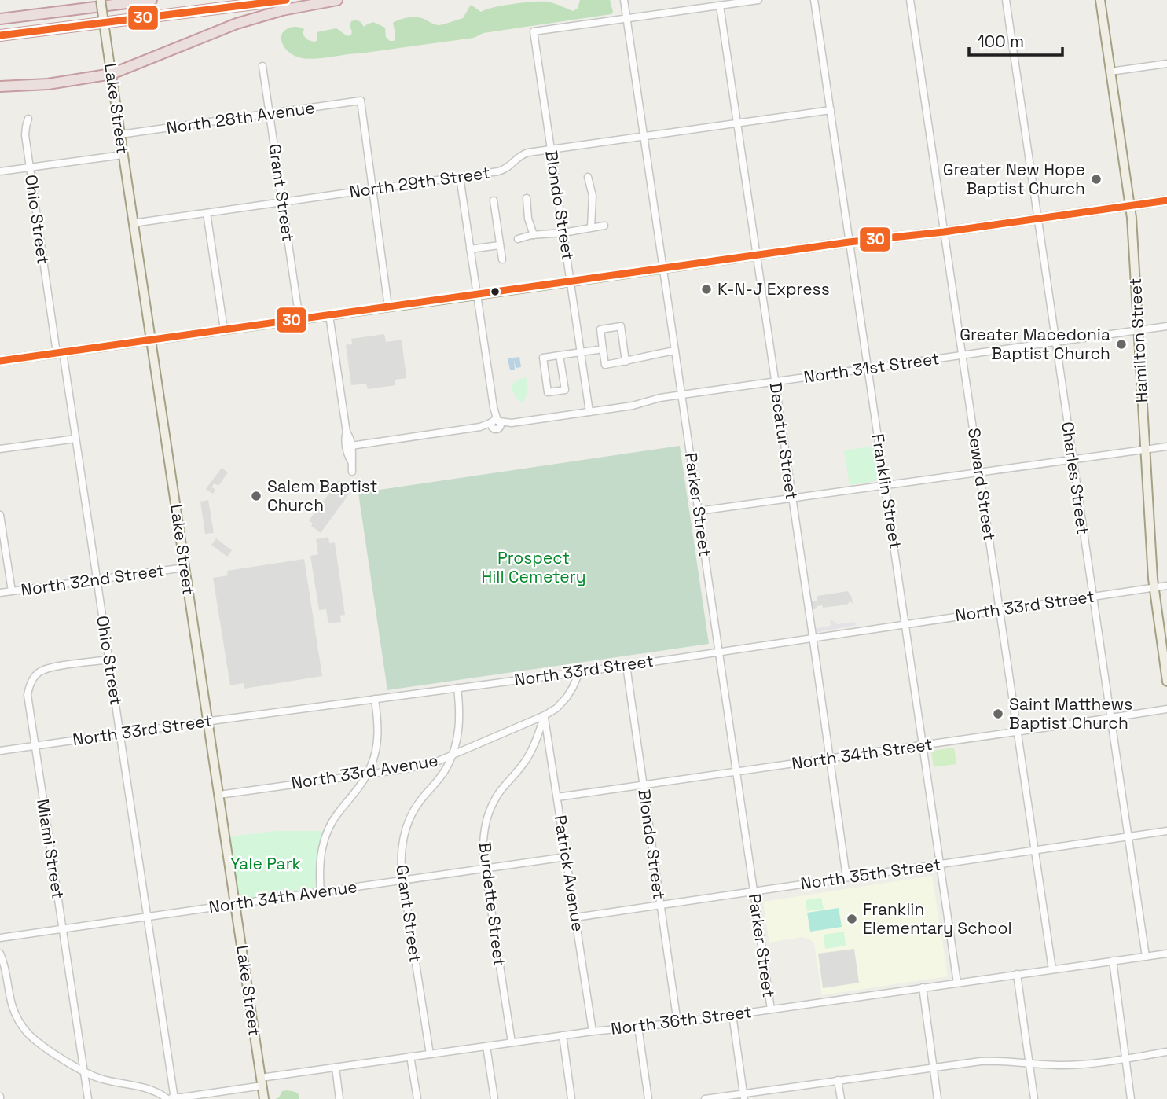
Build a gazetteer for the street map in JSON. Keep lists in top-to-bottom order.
{
  "streets": {
    "main road": ["Lake Street", "Hamilton Street"],
    "street": [
      "North 28th Avenue",
      "North 29th Street",
      "Grant Street",
      "Blondo Street",
      "Ohio Street",
      "North 31st Street",
      "Decatur Street",
      "Charles Street",
      "Seward Street",
      "Franklin Street",
      "Parker Street",
      "North 32nd Street",
      "North 33rd Street",
      "North 34th Street",
      "North 33rd Avenue",
      "Miami Street",
      "Patrick Avenue",
      "North 35th Street",
      "North 34th Avenue",
      "Burdette Street",
      "North 36th Street"
    ]
  },
  "crossings": [
    ["Lake Street", "North 28th Avenue"],
    ["Lake Street", "North 29th Street"],
    ["Lake Street", "North 32nd Street"],
    ["Lake Street", "North 33rd Street"],
    ["Lake Street", "North 33rd Avenue"],
    ["Lake Street", "North 34th Avenue"],
    ["Lake Street", "North 36th Street"],
    ["North 28th Avenue", "North 29th Street"],
    ["North 28th Avenue", "Grant Street"],
    ["North 29th Street", "Grant Street"],
    ["North 29th Street", "Blondo Street"],
    ["North 29th Street", "Decatur Street"],
    ["North 29th Street", "Franklin Street"],
    ["North 29th Street", "Parker Street"],
    ["Grant Street", "North 33rd Street"],
    ["Grant Street", "North 33rd Avenue"],
    ["Grant Street", "North 34th Avenue"],
    ["Grant Street", "North 36th Street"],
    ["Blondo Street", "North 31st Street"],
    ["Blondo Street", "Parker Street"],
    ["Blondo Street", "North 33rd Street"],
    ["Blondo Street", "North 34th Street"],
    ["Blondo Street", "North 35th Street"],
    ["Blondo Street", "North 36th Street"],
    ["Ohio Street", "North 32nd Street"],
    ["Ohio Street", "North 33rd Street"],
    ["Ohio Street", "Miami Street"],
    ["Ohio Street", "North 34th Avenue"],
    ["Ohio Street", "North 36th Street"],
    ["Hamilton Street", "North 31st Street"],
    ["Hamilton Street", "North 33rd Street"],
    ["North 31st Street", "Decatur Street"],
    ["North 31st Street", "Charles Street"],
    ["North 31st Street", "Seward Street"],
    ["North 31st Street", "Franklin Street"],
    ["North 31st Street", "Parker Street"],
    ["Decatur Street", "North 33rd Street"],
    ["Decatur Street", "North 34th Street"],
    ["Decatur Street", "North 35th Street"],
    ["Charles Street", "North 33rd Street"],
    ["Charles Street", "North 34th Street"],
    ["Charles Street", "North 35th Street"],
    ["Charles Street", "North 36th Street"],
    ["Seward Street", "North 33rd Street"],
    ["Seward Street", "North 34th Street"],
    ["Seward Street", "North 35th Street"],
    ["Seward Street", "North 36th Street"],
    ["Franklin Street", "North 33rd Street"],
    ["Franklin Street", "North 34th Street"],
    ["Franklin Street", "North 35th Street"],
    ["Franklin Street", "North 36th Street"],
    ["Parker Street", "North 33rd Street"],
    ["Parker Street", "North 34th Street"],
    ["Parker Street", "North 35th Street"],
    ["Parker Street", "North 36th Street"],
    ["North 33rd Street", "North 33rd Avenue"],
    ["North 33rd Street", "Miami Street"],
    ["North 34th Street", "Patrick Avenue"],
    ["North 33rd Avenue", "Patrick Avenue"],
    ["North 33rd Avenue", "Burdette Street"],
    ["Miami Street", "North 34th Avenue"],
    ["Patrick Avenue", "North 35th Street"],
    ["Patrick Avenue", "North 34th Avenue"],
    ["Patrick Avenue", "Burdette Street"],
    ["Patrick Avenue", "North 36th Street"],
    ["North 34th Avenue", "Burdette Street"],
    ["Burdette Street", "North 36th Street"]
  ],
  "parks": ["Prospect Hill Cemetery", "Yale Park"],
  "places": [
    "Greater New Hope Baptist Church",
    "K-N-J Express",
    "Greater Macedonia Baptist Church",
    "Salem Baptist Church",
    "Saint Matthews Baptist Church",
    "Franklin Elementary School"
  ],
  "lines": ["transit line 30"],
  "scale_bar": "100 m"
}
